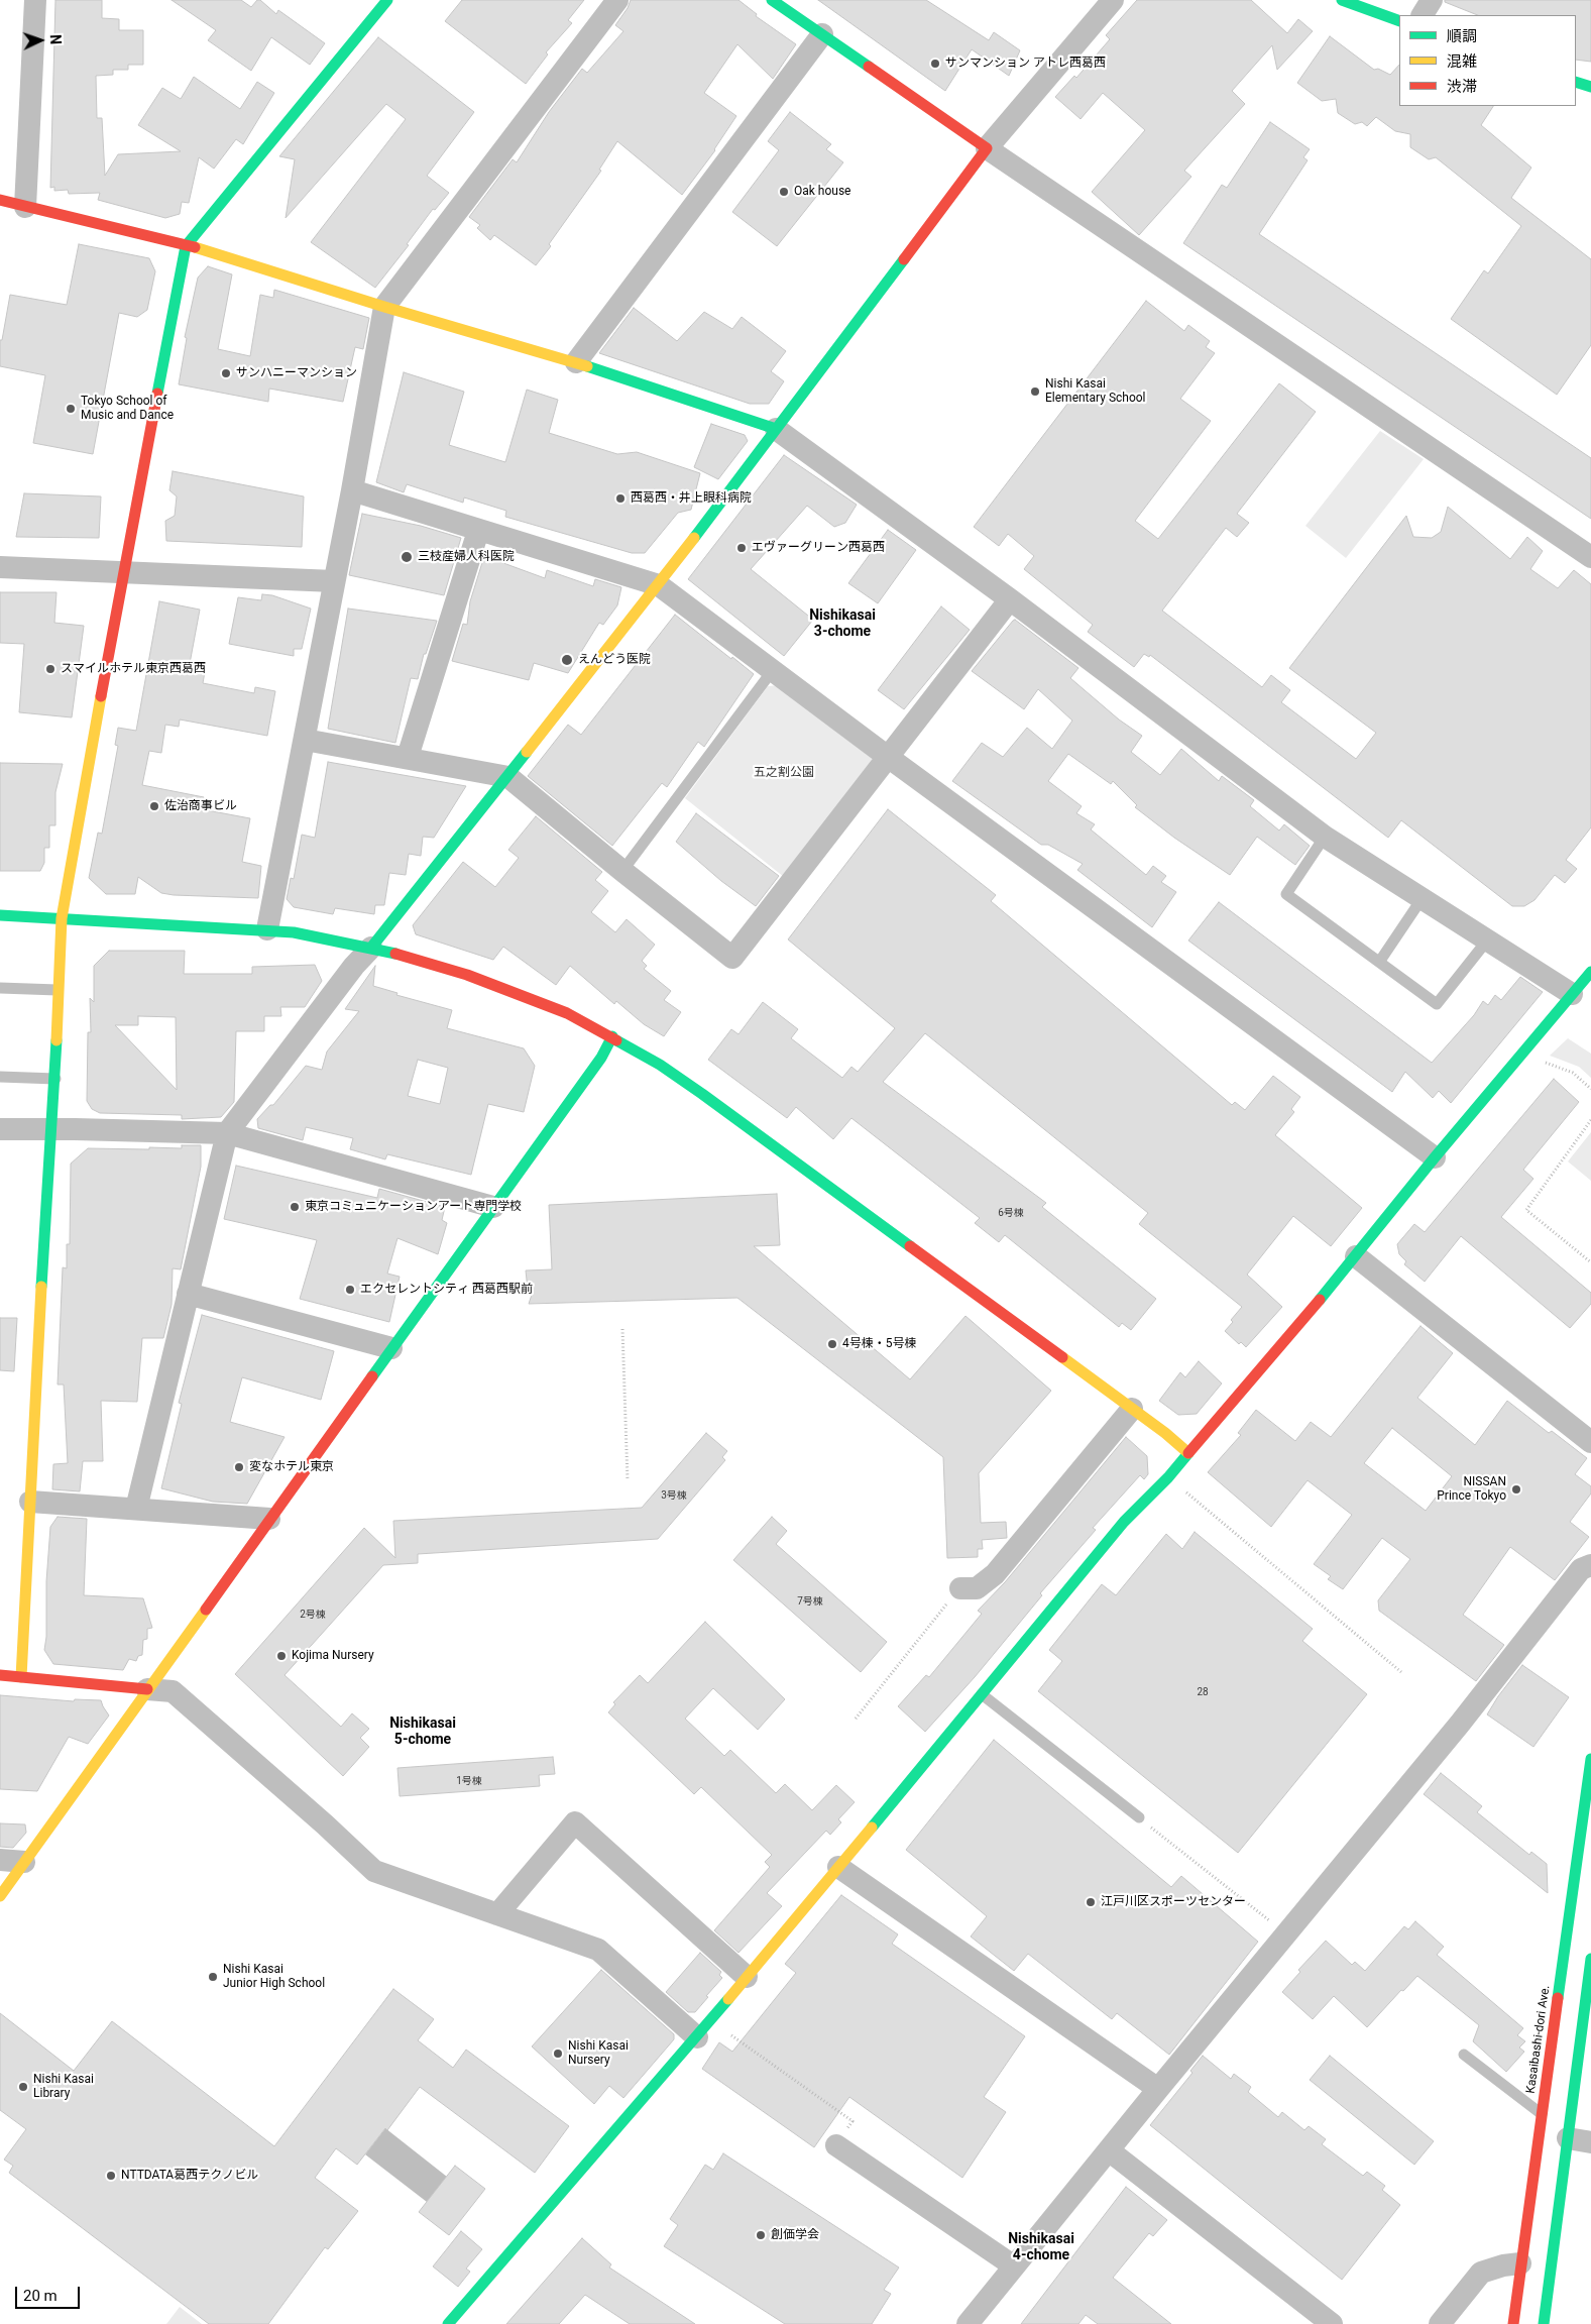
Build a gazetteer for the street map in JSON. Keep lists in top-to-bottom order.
{
  "streets": {
    "street": ["Kasaibashi-dori Ave."]
  },
  "districts": ["Nishikasai 3-chome", "Nishikasai 5-chome", "Nishikasai 4-chome"],
  "parks": ["五之割公園"],
  "places": [
    "サンマンション アトレ西葛西",
    "Oak house",
    "サンハニーマンション",
    "Nishi Kasai Elementary School",
    "Tokyo School of Music and Dance",
    "西葛西・井上眼科病院",
    "エヴァーグリーン西葛西",
    "三枝産婦人科医院",
    "えんどう医院",
    "スマイルホテル東京西葛西",
    "佐治商事ビル",
    "東京コミュニケーションアート専門学校",
    "エクセレントシティ 西葛西駅前",
    "4号棟・5号棟",
    "変なホテル東京",
    "NISSAN Prince Tokyo",
    "Kojima Nursery",
    "江戸川区スポーツセンター",
    "Nishi Kasai Junior High School",
    "Nishi Kasai Nursery",
    "Nishi Kasai Library",
    "NTTDATA葛西テクノビル",
    "創価学会"
  ],
  "house_numbers": [
    "6号棟",
    "3号棟",
    "7号棟",
    "2号棟",
    "28",
    "1号棟"
  ],
  "legend": ["順調", "混雑", "渋滞"],
  "scale_bar": "20 m",
  "north": "right"
}
